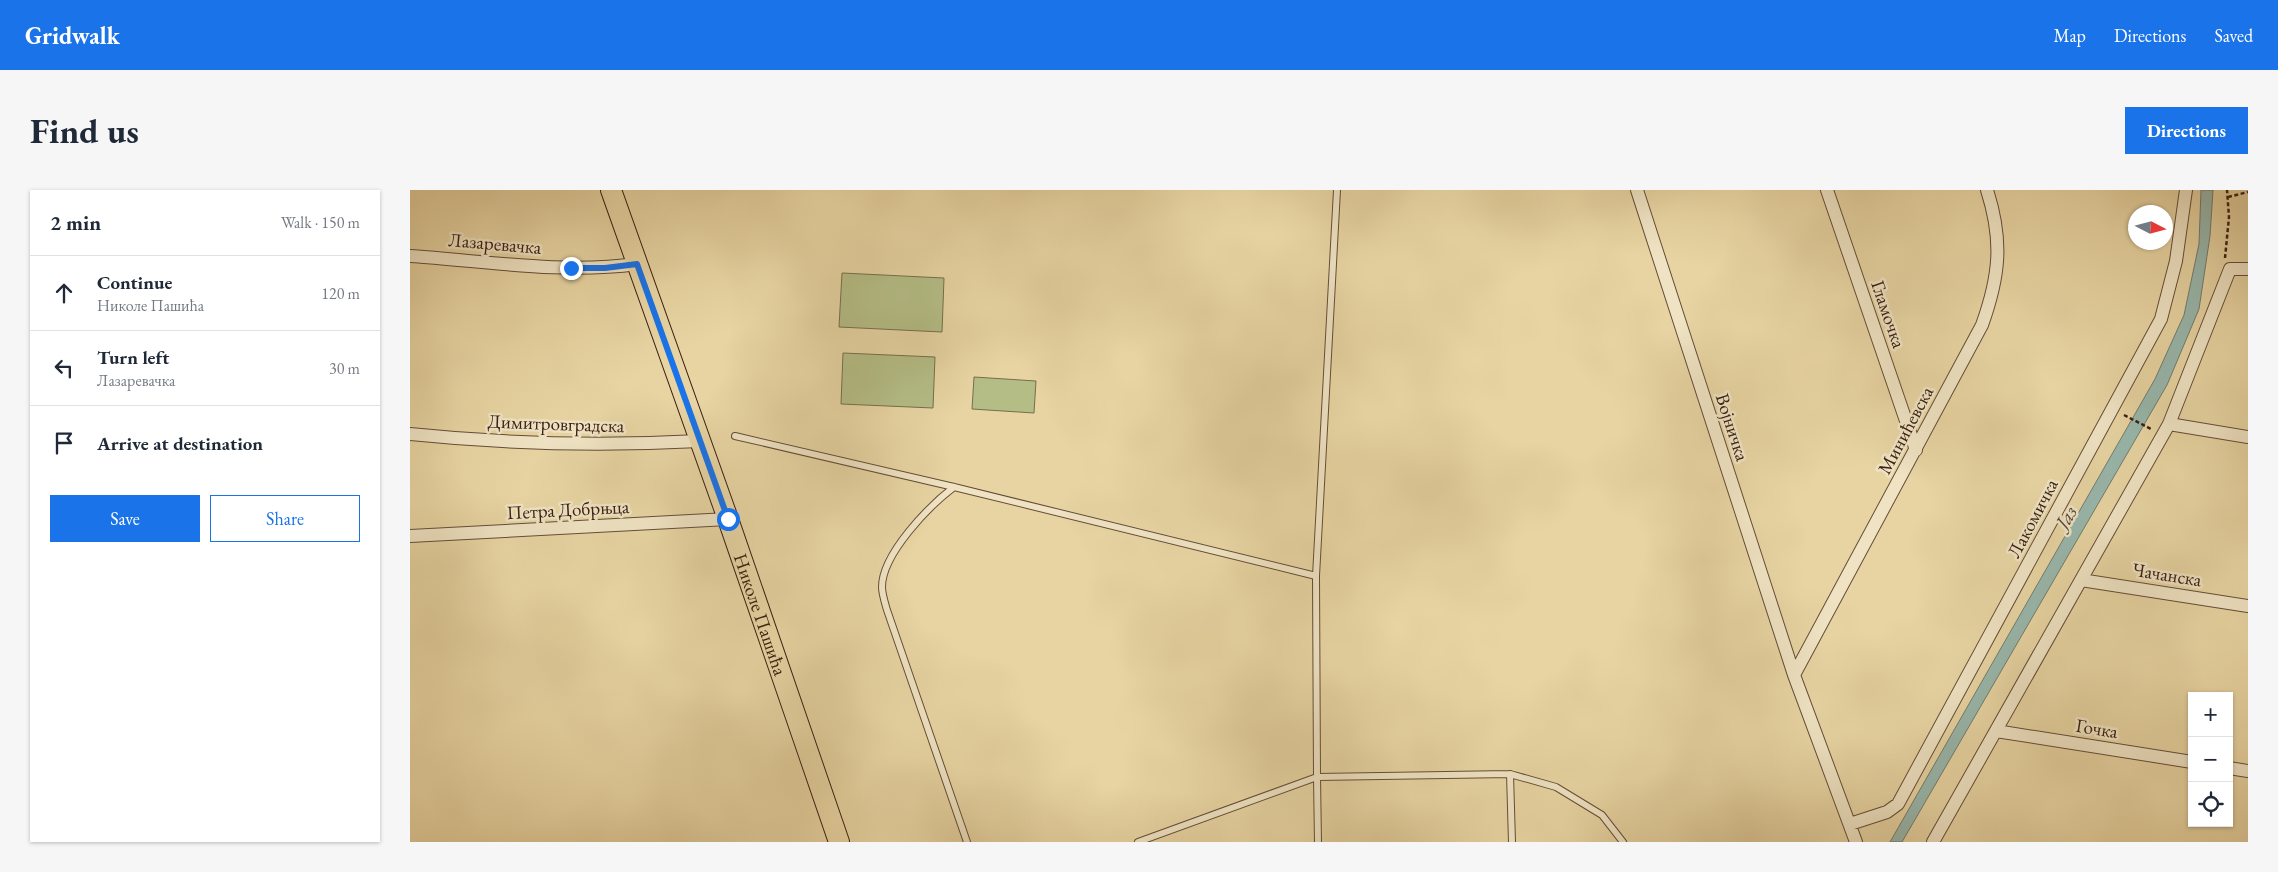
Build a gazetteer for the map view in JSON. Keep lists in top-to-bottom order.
{
  "streets": {
    "main road": ["Николе Пашића"],
    "street": [
      "Лазаревачка",
      "Гламочка",
      "Димитровградска",
      "Војничка",
      "Минићевска",
      "Петра Добрњца",
      "Лакомичка",
      "Чачанска",
      "Гочка"
    ]
  },
  "crossings": [
    ["Лазаревачка", "Николе Пашића"],
    ["Гламочка", "Минићевска"],
    ["Димитровградска", "Николе Пашића"],
    ["Војничка", "Минићевска"],
    ["Војничка", "Лакомичка"],
    ["Петра Добрњца", "Николе Пашића"]
  ],
  "water": ["Јаз"],
  "north": "right",
  "page": {
    "header": "Gridwalk",
    "nav": ["Map", "Directions", "Saved"],
    "buttons": [
      "Directions",
      ["Save", "Share"]
    ],
    "title": "Find us",
    "heading": ["2 min", "Walk · 150 m"],
    "list": [
      ["Continue", "Николе Пашића", "120 m"],
      ["Turn left", "Лазаревачка", "30 m"],
      "Arrive at destination"
    ],
    "map_buttons": ["+", "−"]
  }
}
